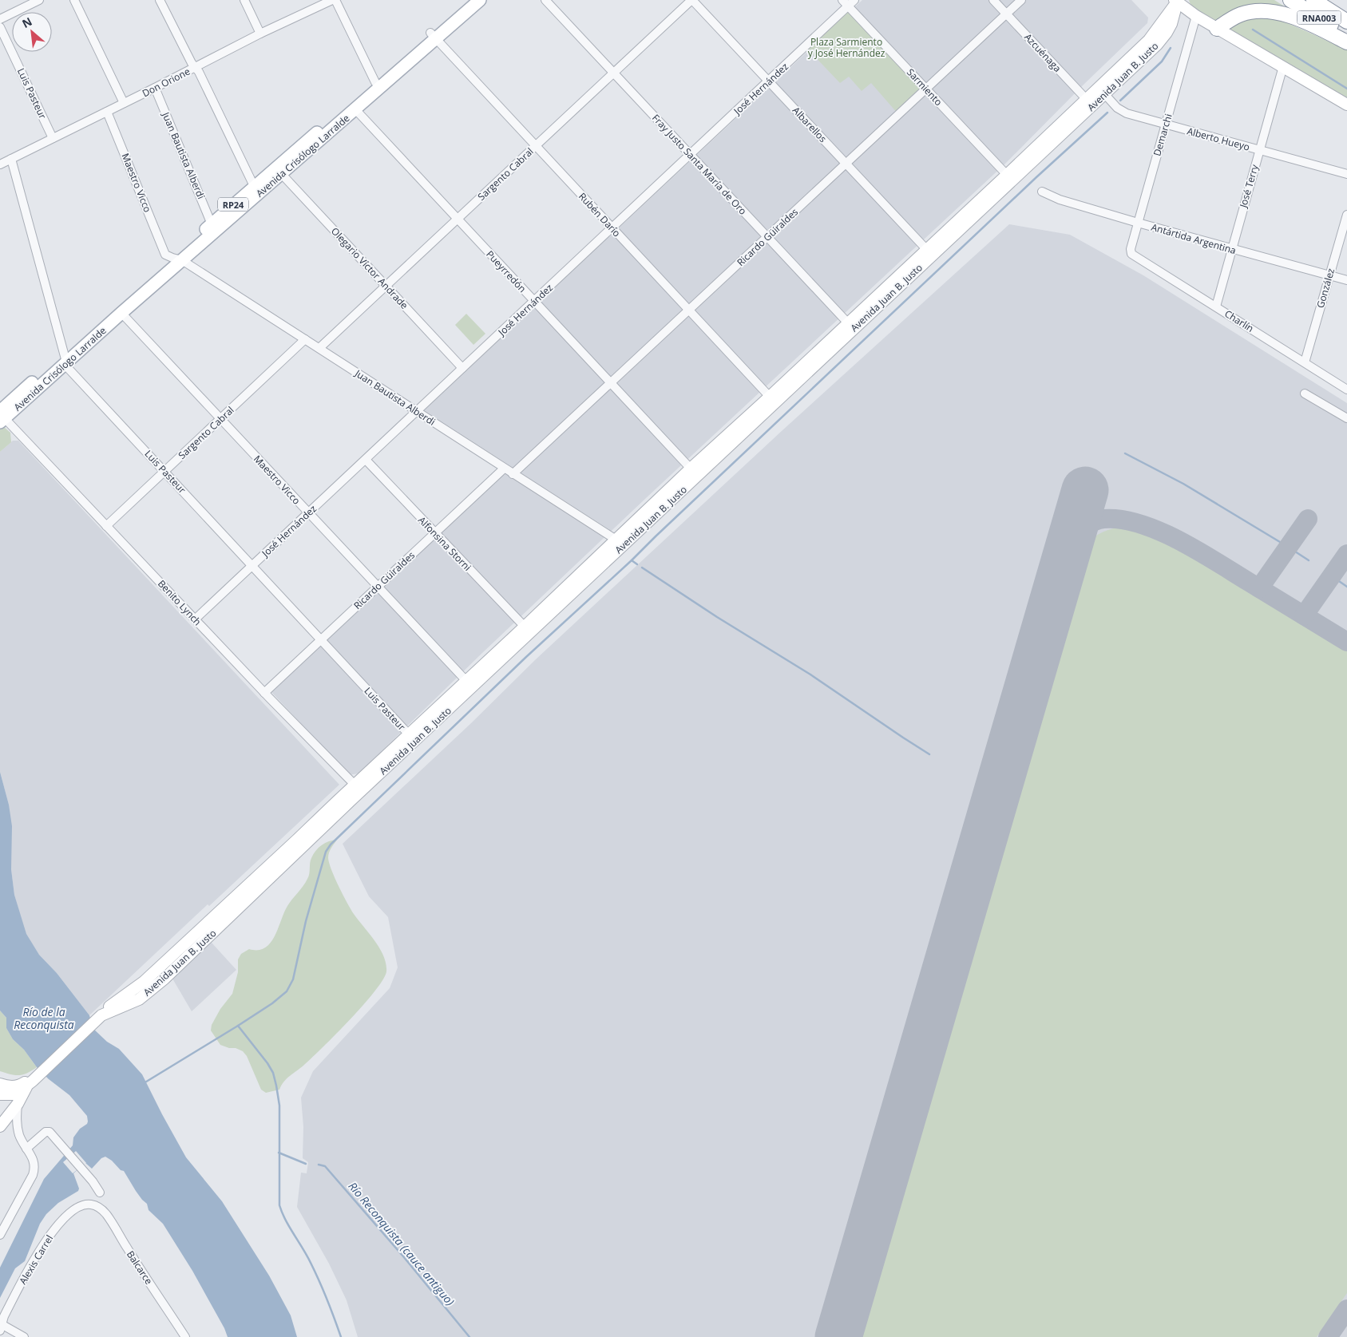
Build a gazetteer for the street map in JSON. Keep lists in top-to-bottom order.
{
  "streets": {
    "highway": ["RNA003"],
    "main road": ["Avenida Juan B. Justo", "Avenida Crisólogo Larralde", "RP24"],
    "street": [
      "Azcuénaga",
      "Don Orione",
      "Sarmiento",
      "José Hernández",
      "Luis Pasteur",
      "Albarellos",
      "Demarchi",
      "Alberto Hueyo",
      "Juan Bautista Alberdi",
      "Fray Justo Santa María de Oro",
      "Sargento Cabral",
      "Maestro Vicco",
      "José Terry",
      "Rubén Darío",
      "Ricardo Güiraldes",
      "Antártida Argentina",
      "Olegario Víctor Andrade",
      "Pueyrredón",
      "González",
      "Charlín",
      "Alfonsina Storni",
      "Benito Lynch",
      "Alexis Carrel",
      "Balcarce"
    ]
  },
  "crossings": [
    ["Azcuénaga", "Avenida Juan B. Justo"],
    ["Azcuénaga", "Ricardo Güiraldes"],
    ["Avenida Juan B. Justo", "Sarmiento"],
    ["Avenida Juan B. Justo", "Luis Pasteur"],
    ["Avenida Juan B. Justo", "Albarellos"],
    ["Avenida Juan B. Justo", "Alberto Hueyo"],
    ["Avenida Juan B. Justo", "Juan Bautista Alberdi"],
    ["Avenida Juan B. Justo", "Fray Justo Santa María de Oro"],
    ["Avenida Juan B. Justo", "Maestro Vicco"],
    ["Avenida Juan B. Justo", "Rubén Darío"],
    ["Avenida Juan B. Justo", "Pueyrredón"],
    ["Avenida Juan B. Justo", "Alfonsina Storni"],
    ["Avenida Juan B. Justo", "Benito Lynch"],
    ["Don Orione", "Luis Pasteur"],
    ["Don Orione", "Juan Bautista Alberdi"],
    ["Don Orione", "Maestro Vicco"],
    ["Sarmiento", "José Hernández"],
    ["Sarmiento", "Ricardo Güiraldes"],
    ["José Hernández", "Luis Pasteur"],
    ["José Hernández", "Albarellos"],
    ["José Hernández", "Juan Bautista Alberdi"],
    ["José Hernández", "Fray Justo Santa María de Oro"],
    ["José Hernández", "Maestro Vicco"],
    ["José Hernández", "Rubén Darío"],
    ["José Hernández", "Olegario Víctor Andrade"],
    ["José Hernández", "Pueyrredón"],
    ["José Hernández", "Alfonsina Storni"],
    ["José Hernández", "Benito Lynch"],
    ["Luis Pasteur", "Avenida Crisólogo Larralde"],
    ["Luis Pasteur", "Sargento Cabral"],
    ["Luis Pasteur", "Ricardo Güiraldes"],
    ["Albarellos", "Sargento Cabral"],
    ["Albarellos", "Ricardo Güiraldes"],
    ["Demarchi", "Alberto Hueyo"],
    ["Demarchi", "Antártida Argentina"],
    ["Demarchi", "Charlín"],
    ["Alberto Hueyo", "José Terry"],
    ["Juan Bautista Alberdi", "Avenida Crisólogo Larralde"],
    ["Juan Bautista Alberdi", "Sargento Cabral"],
    ["Juan Bautista Alberdi", "Maestro Vicco"],
    ["Juan Bautista Alberdi", "Ricardo Güiraldes"],
    ["Avenida Crisólogo Larralde", "Maestro Vicco"],
    ["Avenida Crisólogo Larralde", "Rubén Darío"],
    ["Avenida Crisólogo Larralde", "Olegario Víctor Andrade"],
    ["Avenida Crisólogo Larralde", "Pueyrredón"],
    ["Avenida Crisólogo Larralde", "Benito Lynch"],
    ["Fray Justo Santa María de Oro", "Sargento Cabral"],
    ["Fray Justo Santa María de Oro", "Ricardo Güiraldes"],
    ["Sargento Cabral", "Maestro Vicco"],
    ["Sargento Cabral", "Rubén Darío"],
    ["Sargento Cabral", "Olegario Víctor Andrade"],
    ["Sargento Cabral", "Pueyrredón"],
    ["Sargento Cabral", "Benito Lynch"],
    ["Maestro Vicco", "Ricardo Güiraldes"],
    ["José Terry", "Antártida Argentina"],
    ["José Terry", "Charlín"],
    ["Rubén Darío", "Ricardo Güiraldes"],
    ["Ricardo Güiraldes", "Pueyrredón"],
    ["Ricardo Güiraldes", "Alfonsina Storni"],
    ["Ricardo Güiraldes", "Benito Lynch"],
    ["Antártida Argentina", "González"],
    ["González", "Charlín"],
    ["Alexis Carrel", "Balcarce"]
  ],
  "water": ["Río de la Reconquista", "Río Reconquista (cauce antiguo)"],
  "parks": ["Plaza Sarmiento y José Hernández"],
  "north": "top left"
}
